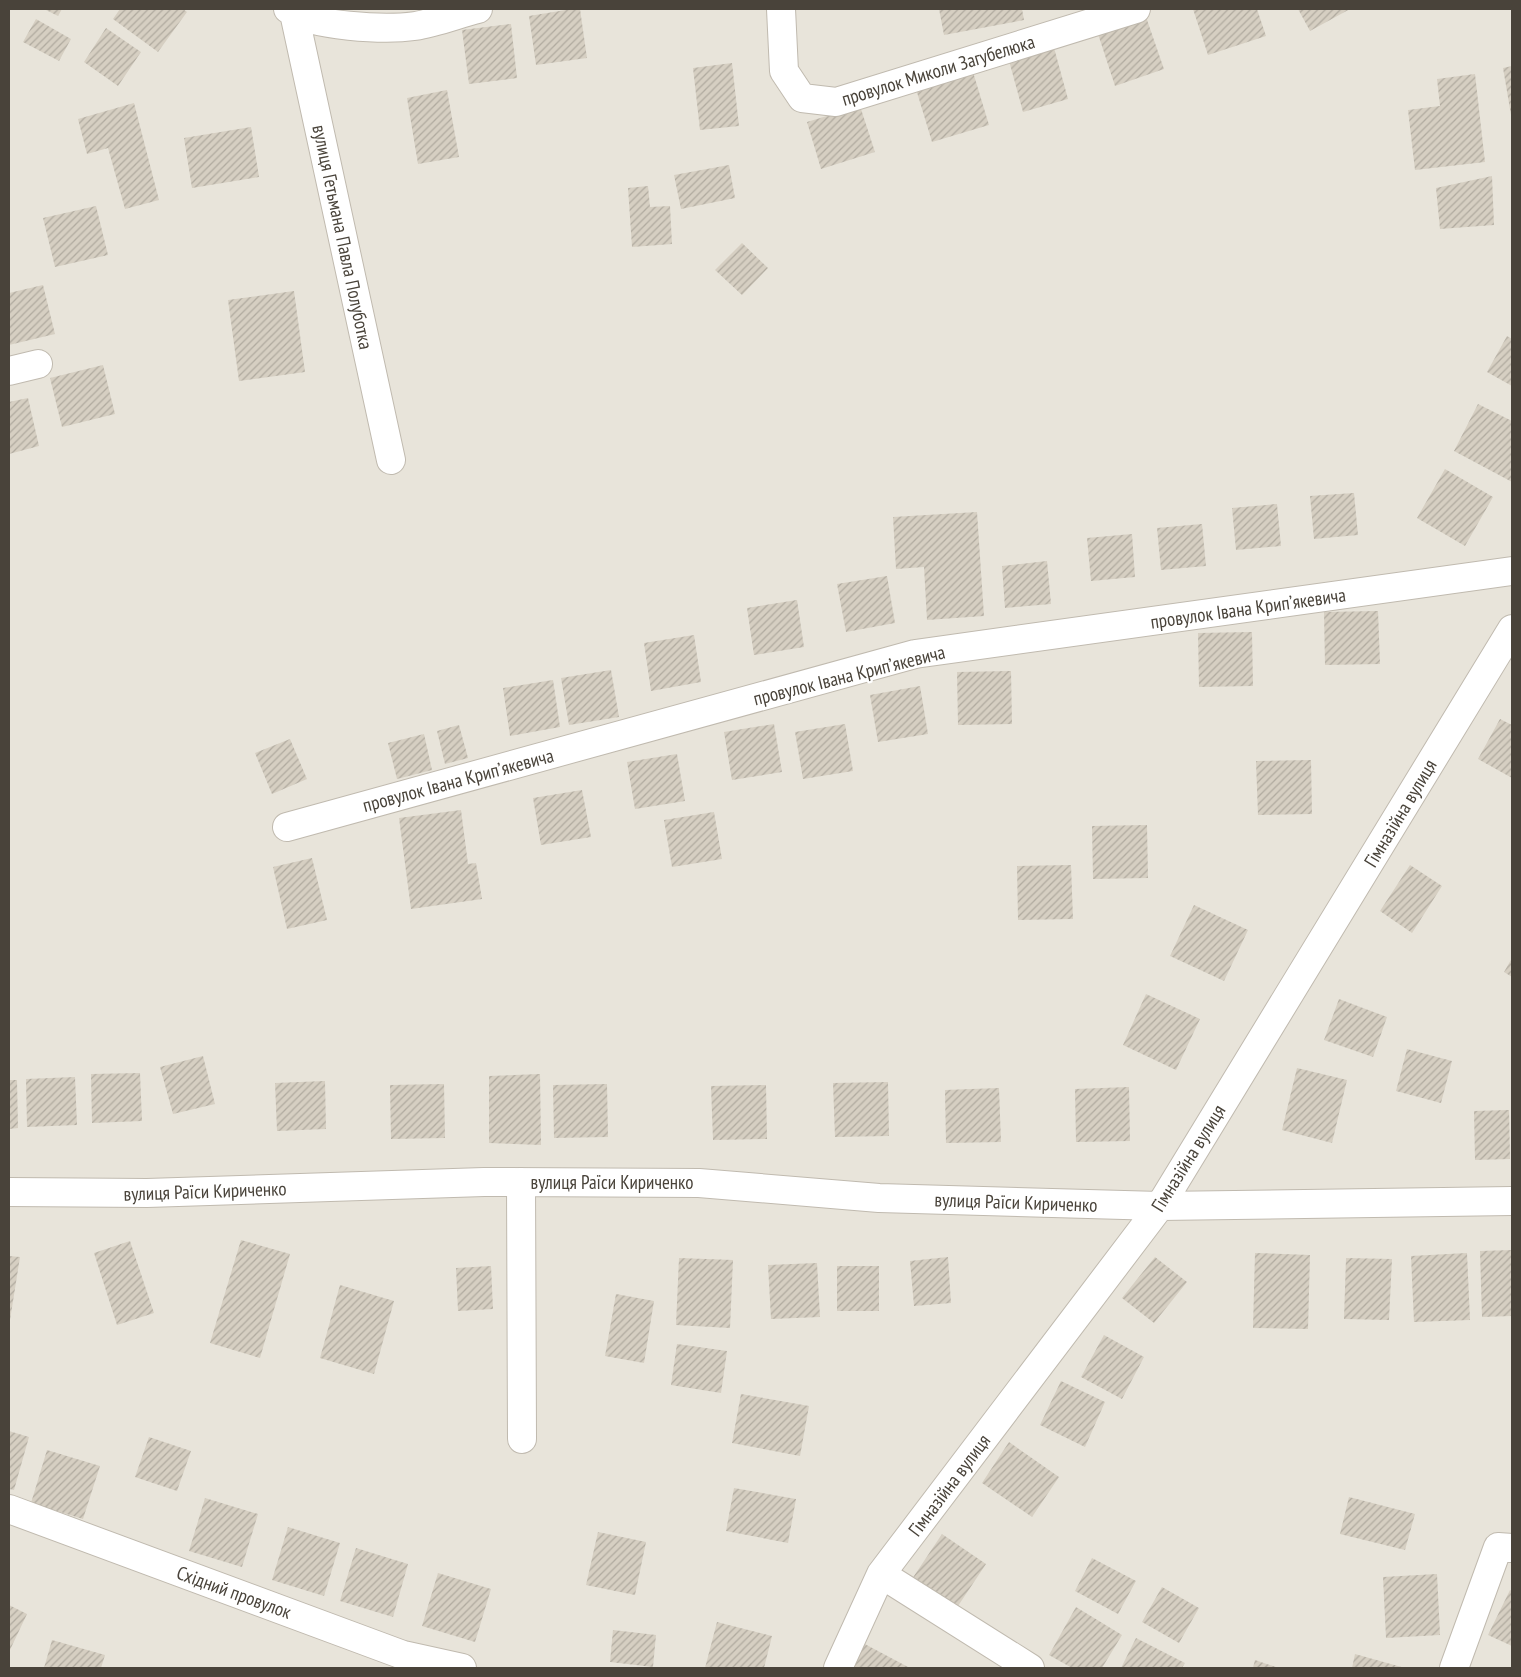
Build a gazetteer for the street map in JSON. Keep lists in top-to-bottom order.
{
  "streets": {
    "street": [
      "провулок Миколи Загубелюка",
      "вулиця Гетьмана Павла Полуботка",
      "провулок Івана Крипʼякевича",
      "Гімназійна вулиця",
      "вулиця Раїси Кириченко",
      "Східний провулок"
    ]
  },
  "crossings": [
    ["Гімназійна вулиця", "вулиця Раїси Кириченко"]
  ]
}
